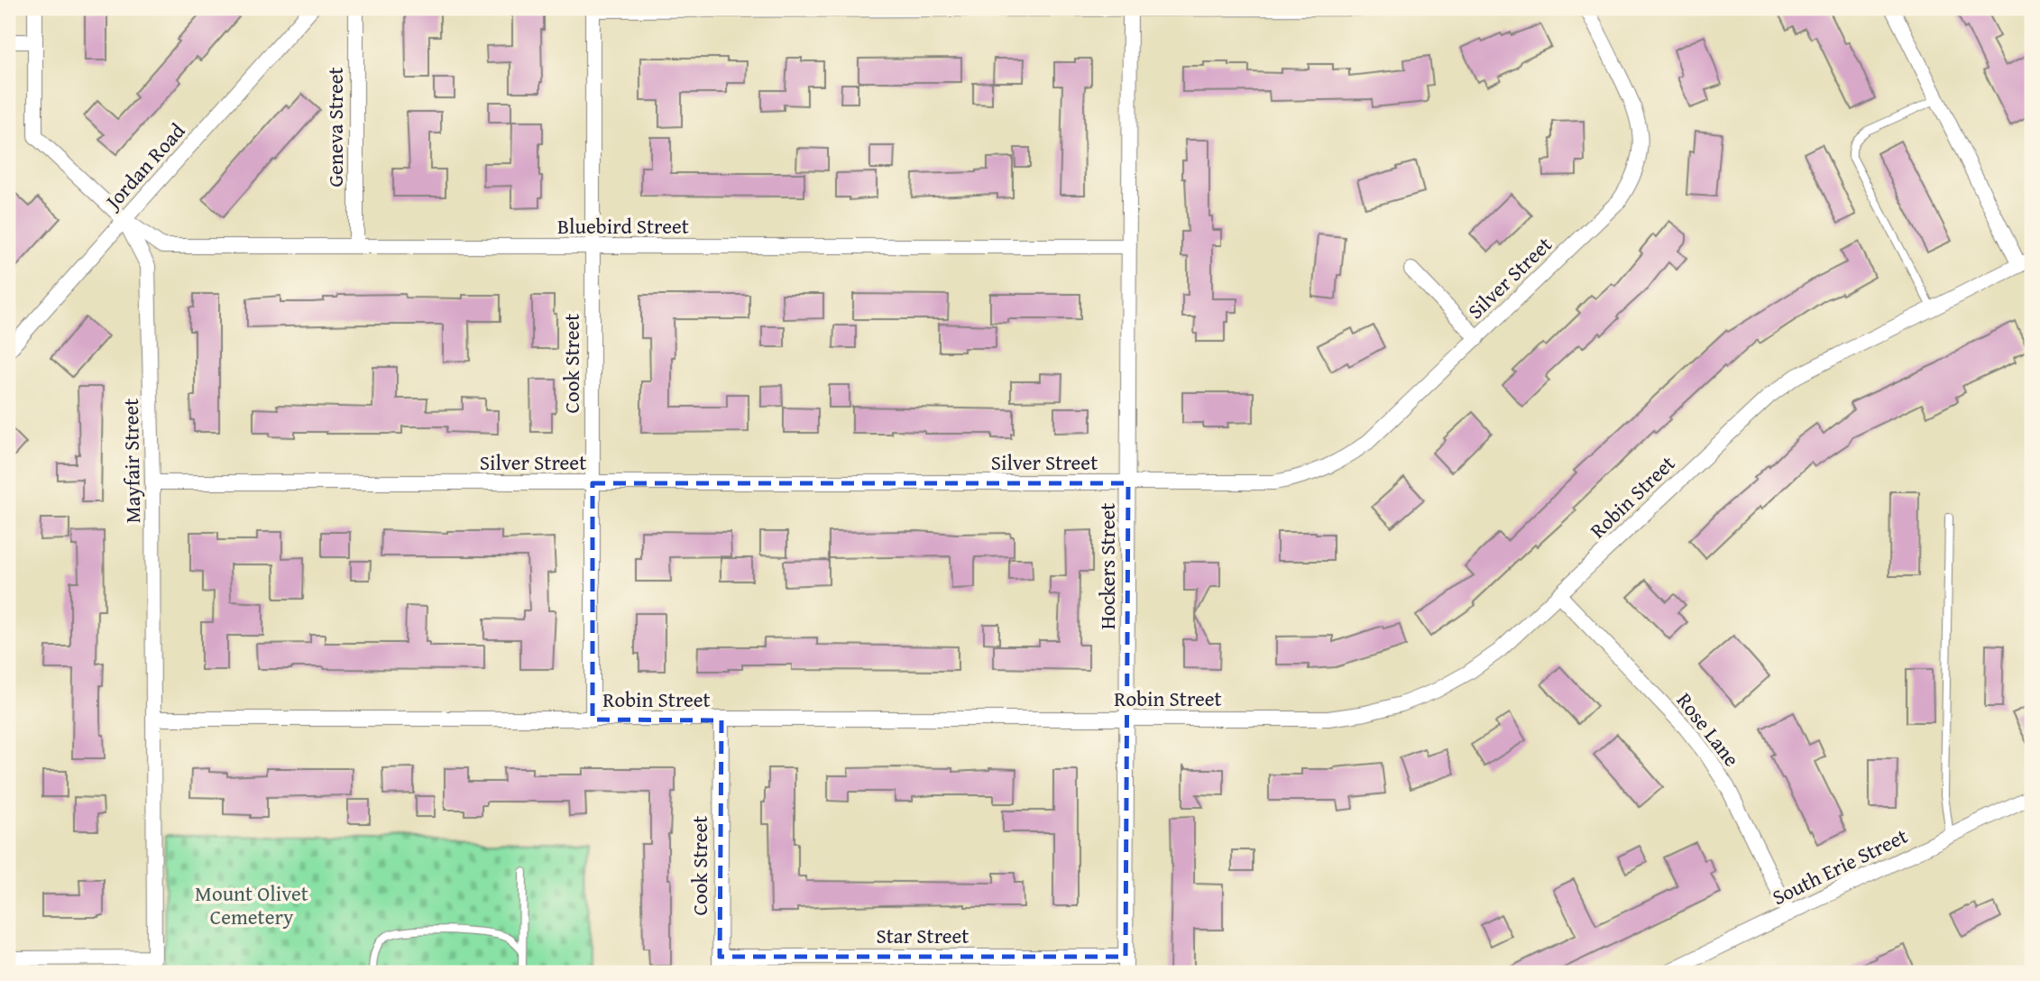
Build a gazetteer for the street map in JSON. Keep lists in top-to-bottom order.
{
  "streets": {
    "street": [
      "Geneva Street",
      "Jordan Road",
      "Bluebird Street",
      "Silver Street",
      "Cook Street",
      "Mayfair Street",
      "Robin Street",
      "Hockers Street",
      "Rose Lane",
      "South Erie Street",
      "Star Street"
    ]
  },
  "crossings": [
    ["Geneva Street", "Bluebird Street"],
    ["Jordan Road", "Bluebird Street"],
    ["Jordan Road", "Mayfair Street"],
    ["Bluebird Street", "Cook Street"],
    ["Bluebird Street", "Mayfair Street"],
    ["Bluebird Street", "Hockers Street"],
    ["Silver Street", "Cook Street"],
    ["Silver Street", "Mayfair Street"],
    ["Silver Street", "Hockers Street"],
    ["Cook Street", "Robin Street"],
    ["Cook Street", "Star Street"],
    ["Mayfair Street", "Robin Street"],
    ["Robin Street", "Hockers Street"],
    ["Robin Street", "Rose Lane"],
    ["Hockers Street", "Star Street"],
    ["Rose Lane", "South Erie Street"]
  ],
  "parks": ["Mount Olivet Cemetery"]
}
